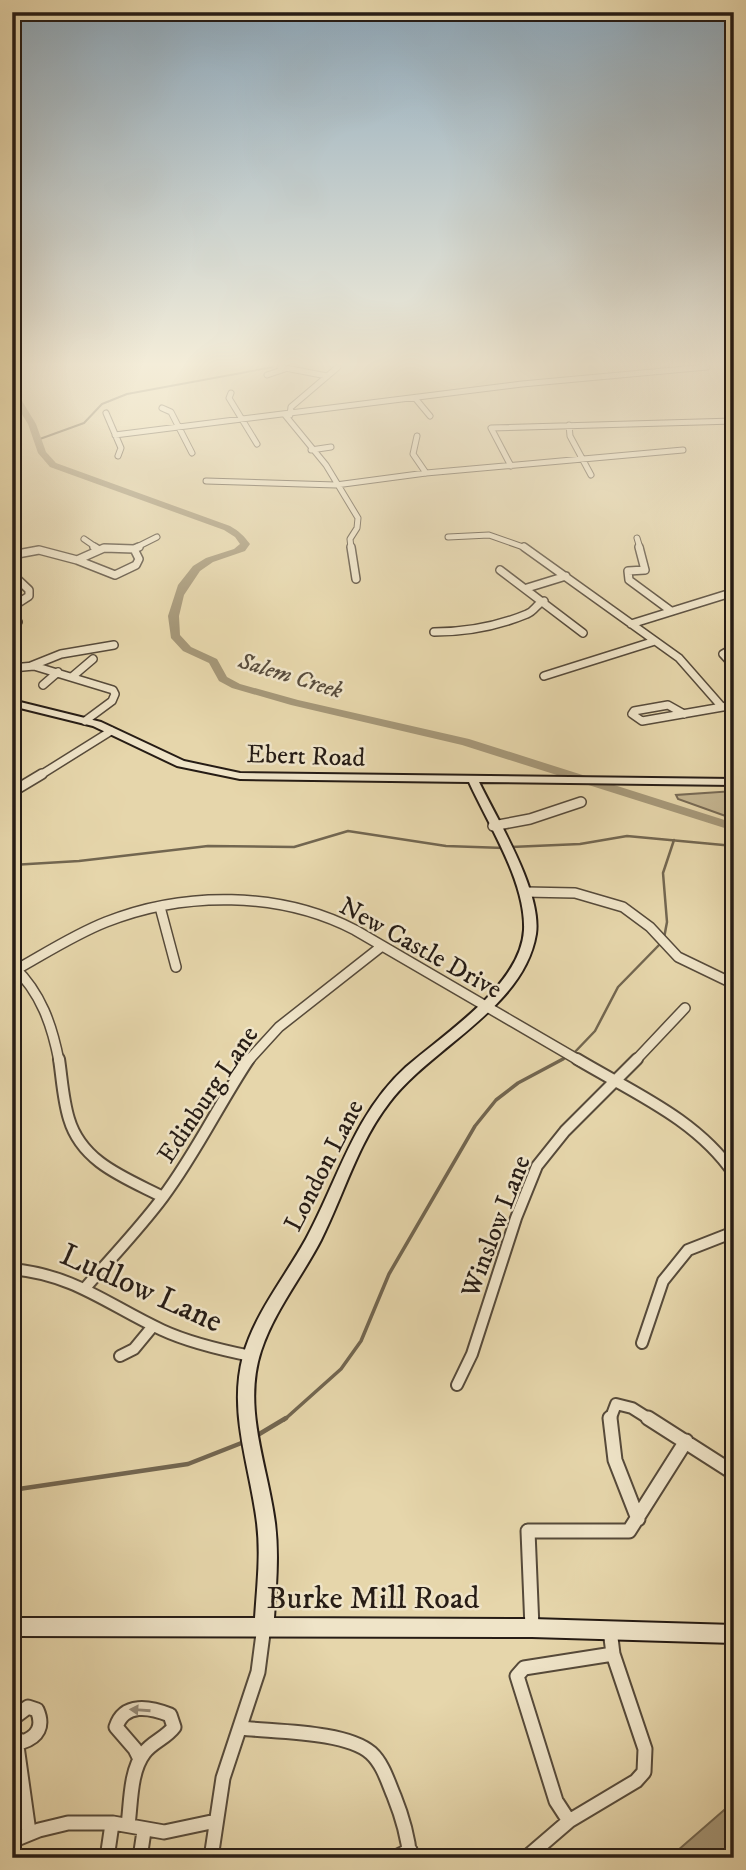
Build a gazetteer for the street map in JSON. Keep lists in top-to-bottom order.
{
  "streets": {
    "street": [
      "Ebert Road",
      "New Castle Drive",
      "Edinburg Lane",
      "London Lane",
      "Winslow Lane",
      "Ludlow Lane",
      "Burke Mill Road"
    ]
  },
  "crossings": [
    ["Ebert Road", "London Lane"],
    ["New Castle Drive", "Edinburg Lane"],
    ["New Castle Drive", "London Lane"],
    ["New Castle Drive", "Winslow Lane"],
    ["Edinburg Lane", "Ludlow Lane"],
    ["London Lane", "Ludlow Lane"],
    ["London Lane", "Burke Mill Road"]
  ],
  "water": ["Salem Creek"]
}
